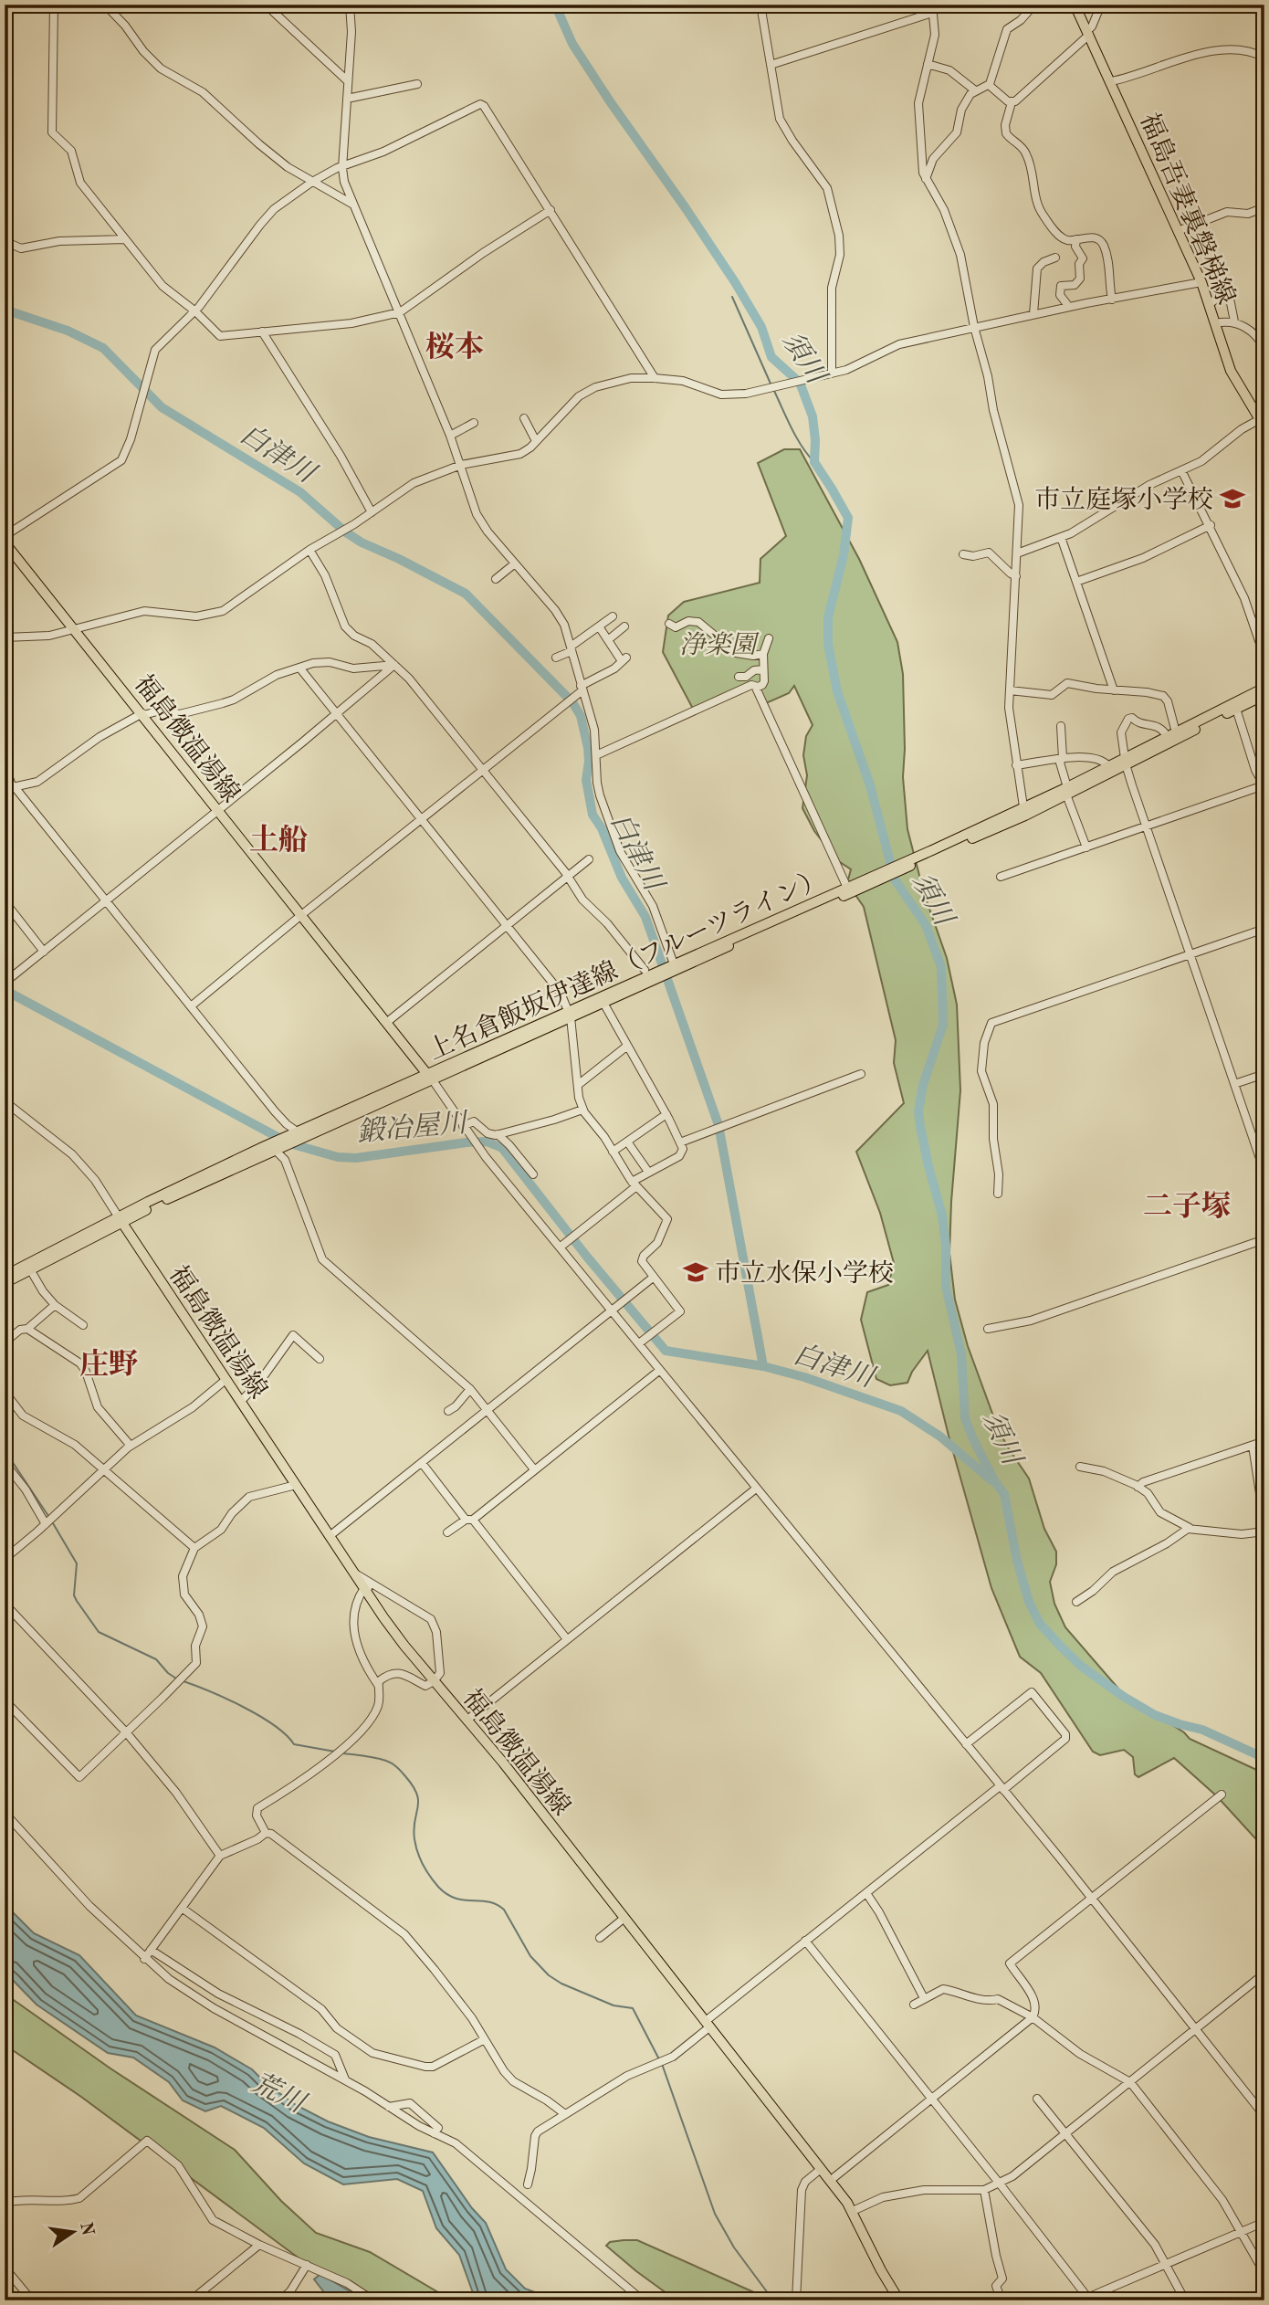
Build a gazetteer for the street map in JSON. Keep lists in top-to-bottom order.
{
  "streets": {
    "main road": ["福島吾妻裏磐梯線", "福島微温湯線", "上名倉飯坂伊達線（フルーツライン）"]
  },
  "crossings": [
    ["福島微温湯線", "上名倉飯坂伊達線（フルーツライン）"]
  ],
  "districts": [
    "桜本",
    "土船",
    "二子塚",
    "庄野"
  ],
  "water": [
    "須川",
    "白津川",
    "鍛冶屋川",
    "荒川"
  ],
  "parks": ["浄楽園"],
  "places": {
    "school or university": ["市立庭塚小学校", "市立水保小学校"]
  },
  "north": "right"
}
